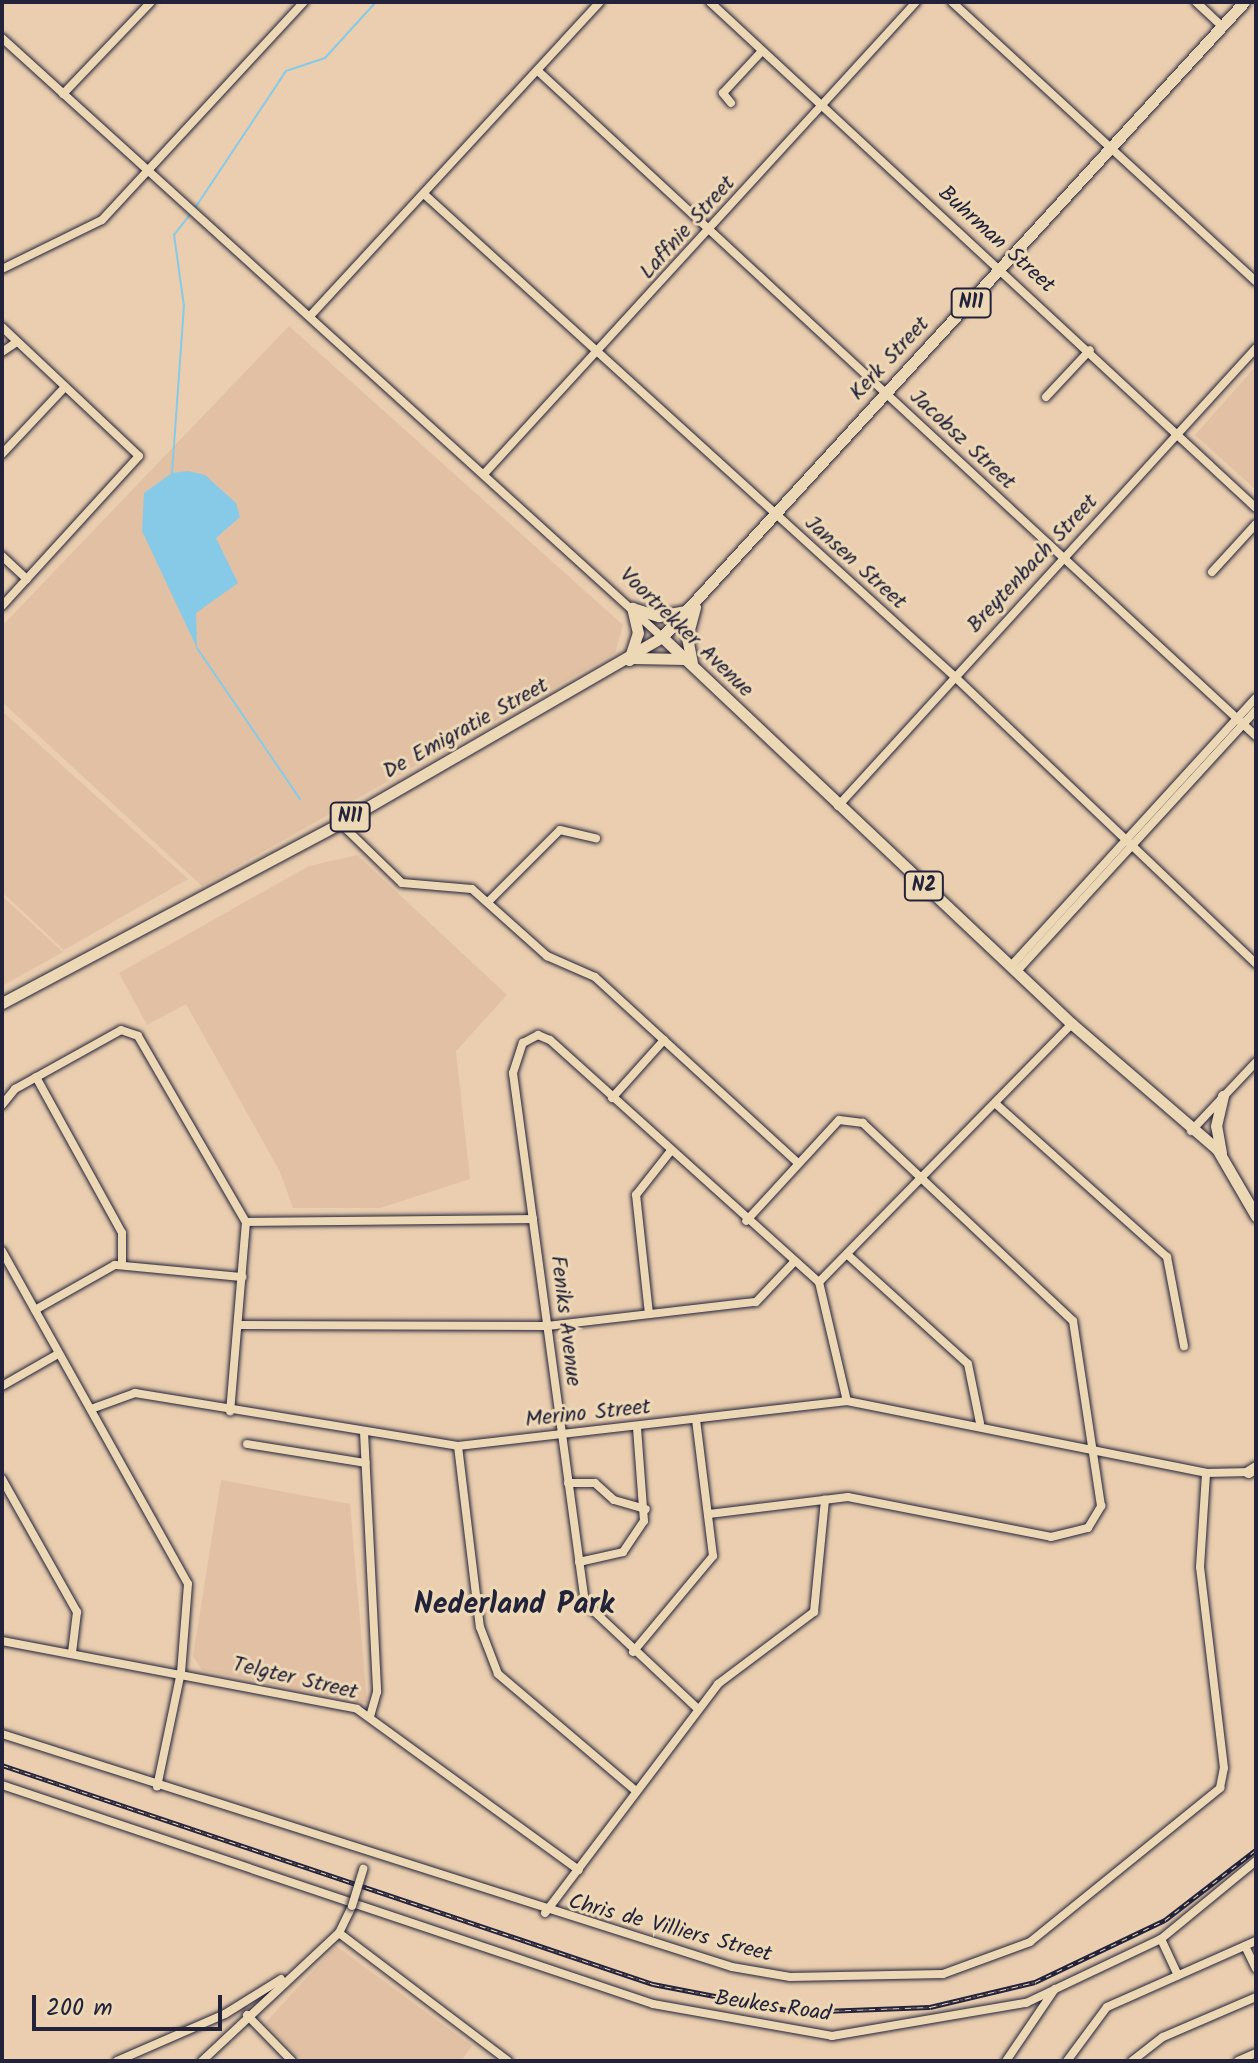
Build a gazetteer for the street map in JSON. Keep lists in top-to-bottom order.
{
  "streets": {
    "highway": [
      "N11",
      "Kerk Street",
      "Voortrekker Avenue",
      "De Emigratie Street",
      "N2"
    ],
    "street": [
      "Laffnie Street",
      "Buhrman Street",
      "Jacobsz Street",
      "Jansen Street",
      "Breytenbach Street",
      "Feniks Avenue",
      "Merino Street",
      "Telgter Street",
      "Chris de Villiers Street",
      "Beukes Road"
    ]
  },
  "crossings": [
    ["Laffnie Street", "Buhrman Street"],
    ["Laffnie Street", "Jacobsz Street"],
    ["Laffnie Street", "Jansen Street"],
    ["Laffnie Street", "Voortrekker Avenue"],
    ["Buhrman Street", "Kerk Street"],
    ["Buhrman Street", "Breytenbach Street"],
    ["Kerk Street", "Jacobsz Street"],
    ["Kerk Street", "Jansen Street"],
    ["Kerk Street", "Voortrekker Avenue"],
    ["Kerk Street", "De Emigratie Street"],
    ["Jacobsz Street", "Breytenbach Street"],
    ["Jansen Street", "Breytenbach Street"],
    ["Breytenbach Street", "Voortrekker Avenue"],
    ["Voortrekker Avenue", "De Emigratie Street"],
    ["Voortrekker Avenue", "N2"],
    ["Feniks Avenue", "Merino Street"],
    ["Merino Street", "Chris de Villiers Street"]
  ],
  "districts": ["Nederland Park"],
  "scale_bar": "200 m"
}
